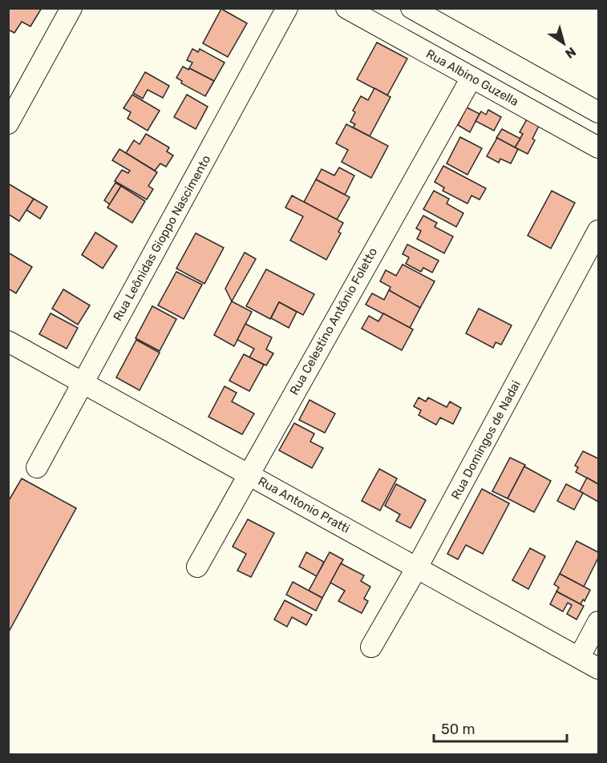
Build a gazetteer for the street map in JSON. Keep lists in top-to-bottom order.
{
  "streets": {
    "street": [
      "Rua Albino Guzella",
      "Rua Leônidas Gioppo Nascimento",
      "Rua Celestino Antônio Foletto",
      "Rua Domingos de Nadai",
      "Rua Antonio Pratti"
    ]
  },
  "crossings": [
    ["Rua Albino Guzella", "Rua Celestino Antônio Foletto"],
    ["Rua Leônidas Gioppo Nascimento", "Rua Antonio Pratti"],
    ["Rua Celestino Antônio Foletto", "Rua Antonio Pratti"],
    ["Rua Domingos de Nadai", "Rua Antonio Pratti"]
  ],
  "scale_bar": "50 m",
  "north": "bottom right"
}
